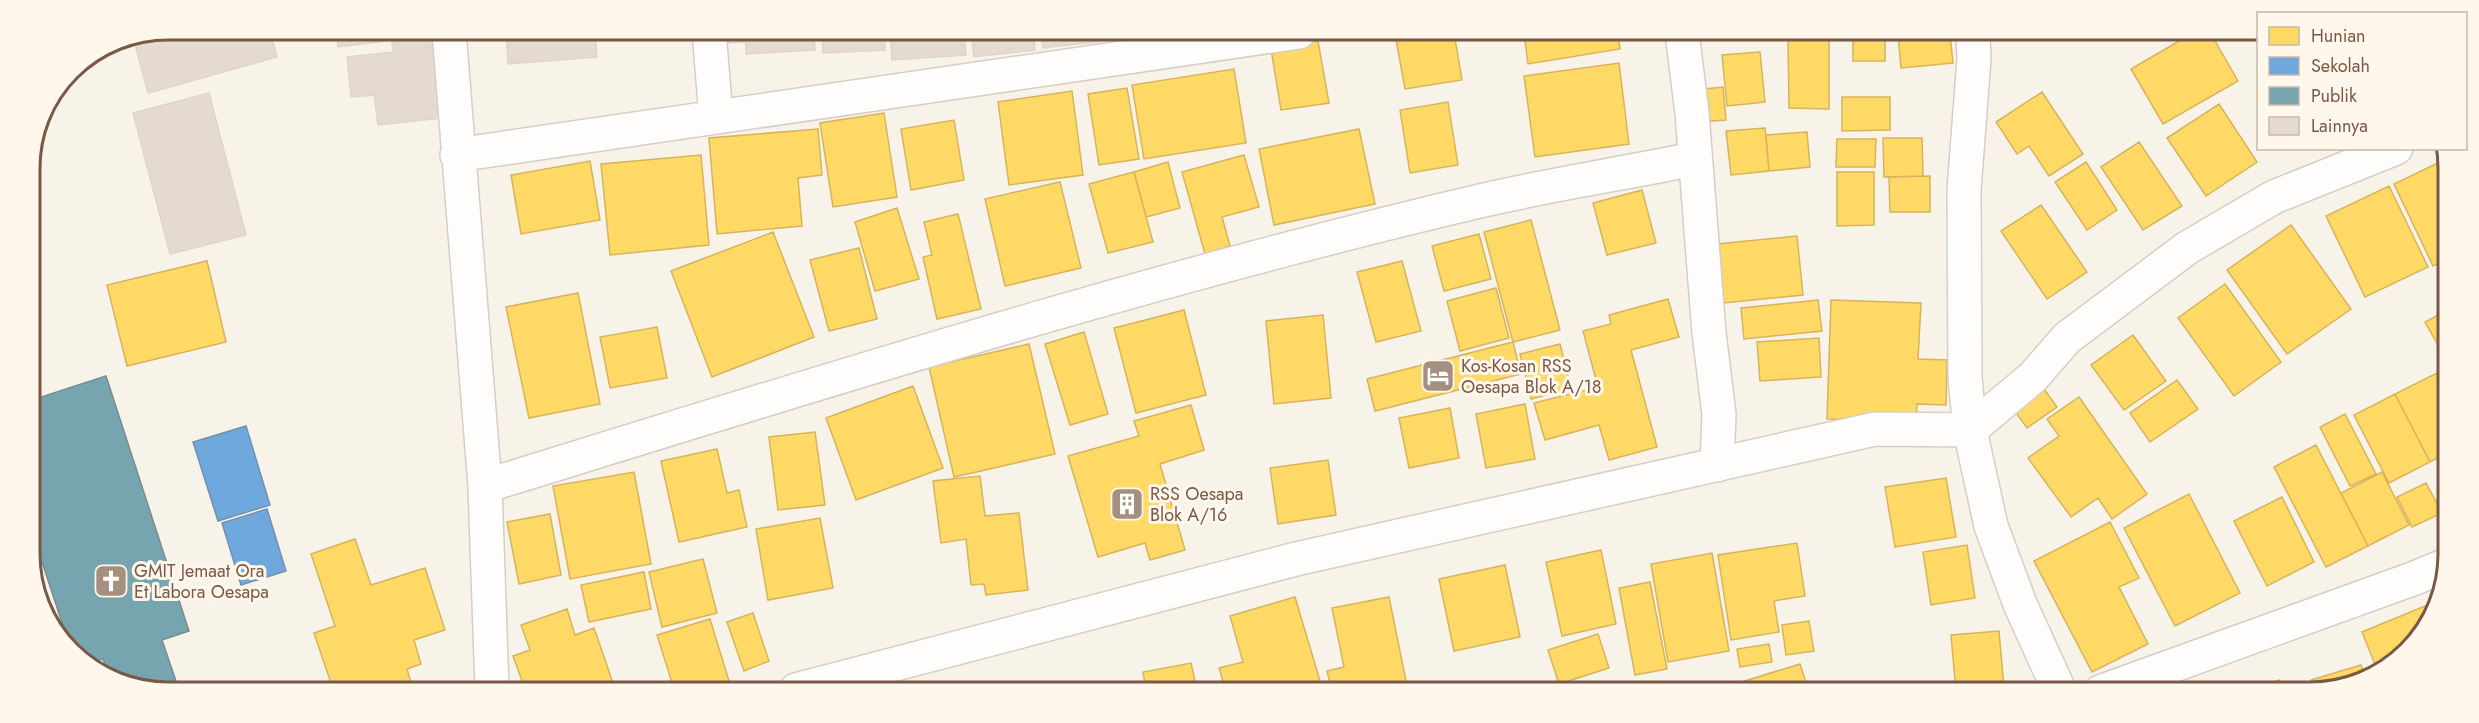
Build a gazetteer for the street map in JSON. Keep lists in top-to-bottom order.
{
  "places": {
    "hotel": ["Kos-Kosan RSS Oesapa Blok A/18"],
    "building": ["RSS Oesapa Blok A/16"],
    "church": ["GMIT Jemaat Ora Et Labora Oesapa"]
  },
  "legend": [
    "Hunian",
    "Sekolah",
    "Publik",
    "Lainnya"
  ]
}
